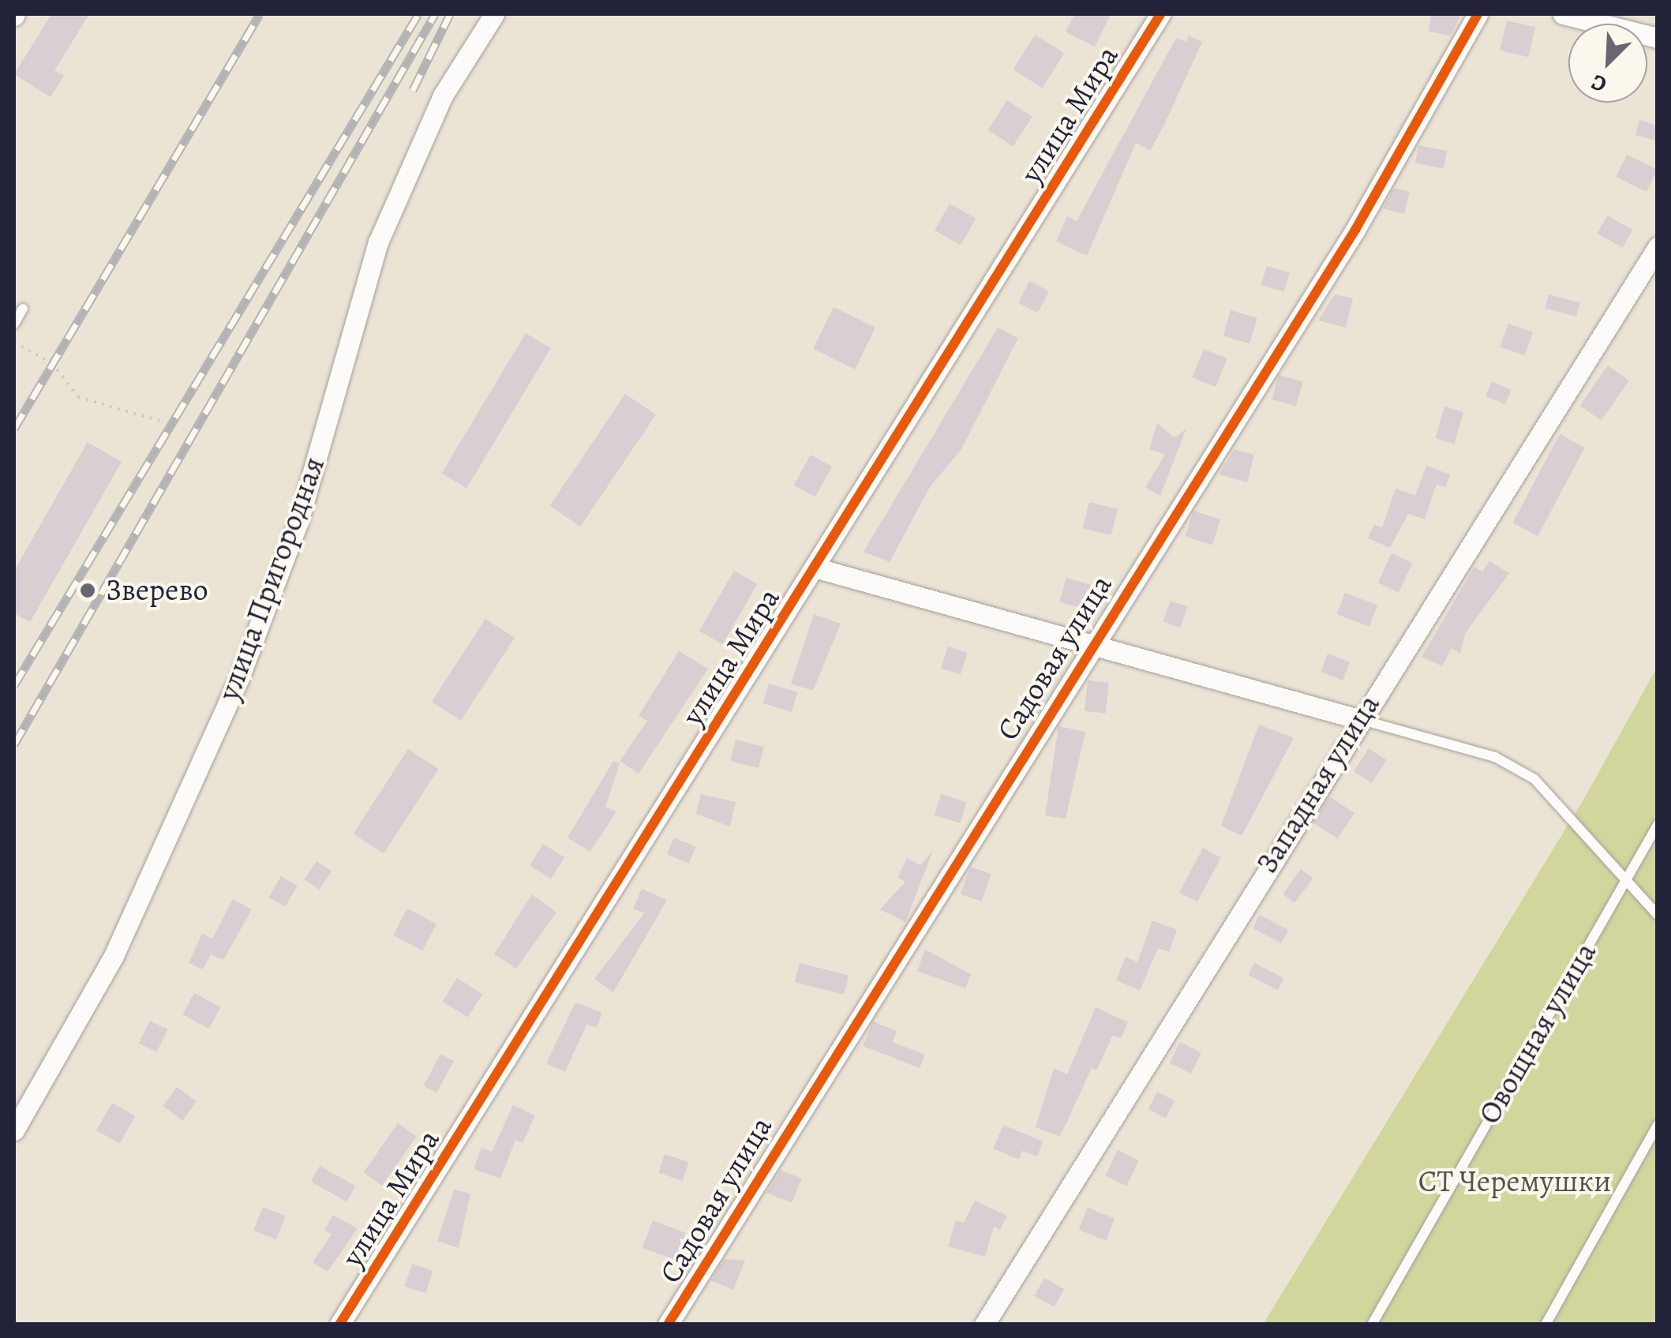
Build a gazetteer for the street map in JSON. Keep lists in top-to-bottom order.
{
  "streets": {
    "street": [
      "улица Мира",
      "улица Пригородная",
      "Садовая улица",
      "Западная улица"
    ],
    "lane": ["Овощная улица"]
  },
  "parks": ["СТ Черемушки"],
  "places": ["Зверево"],
  "north": "bottom left"
}
